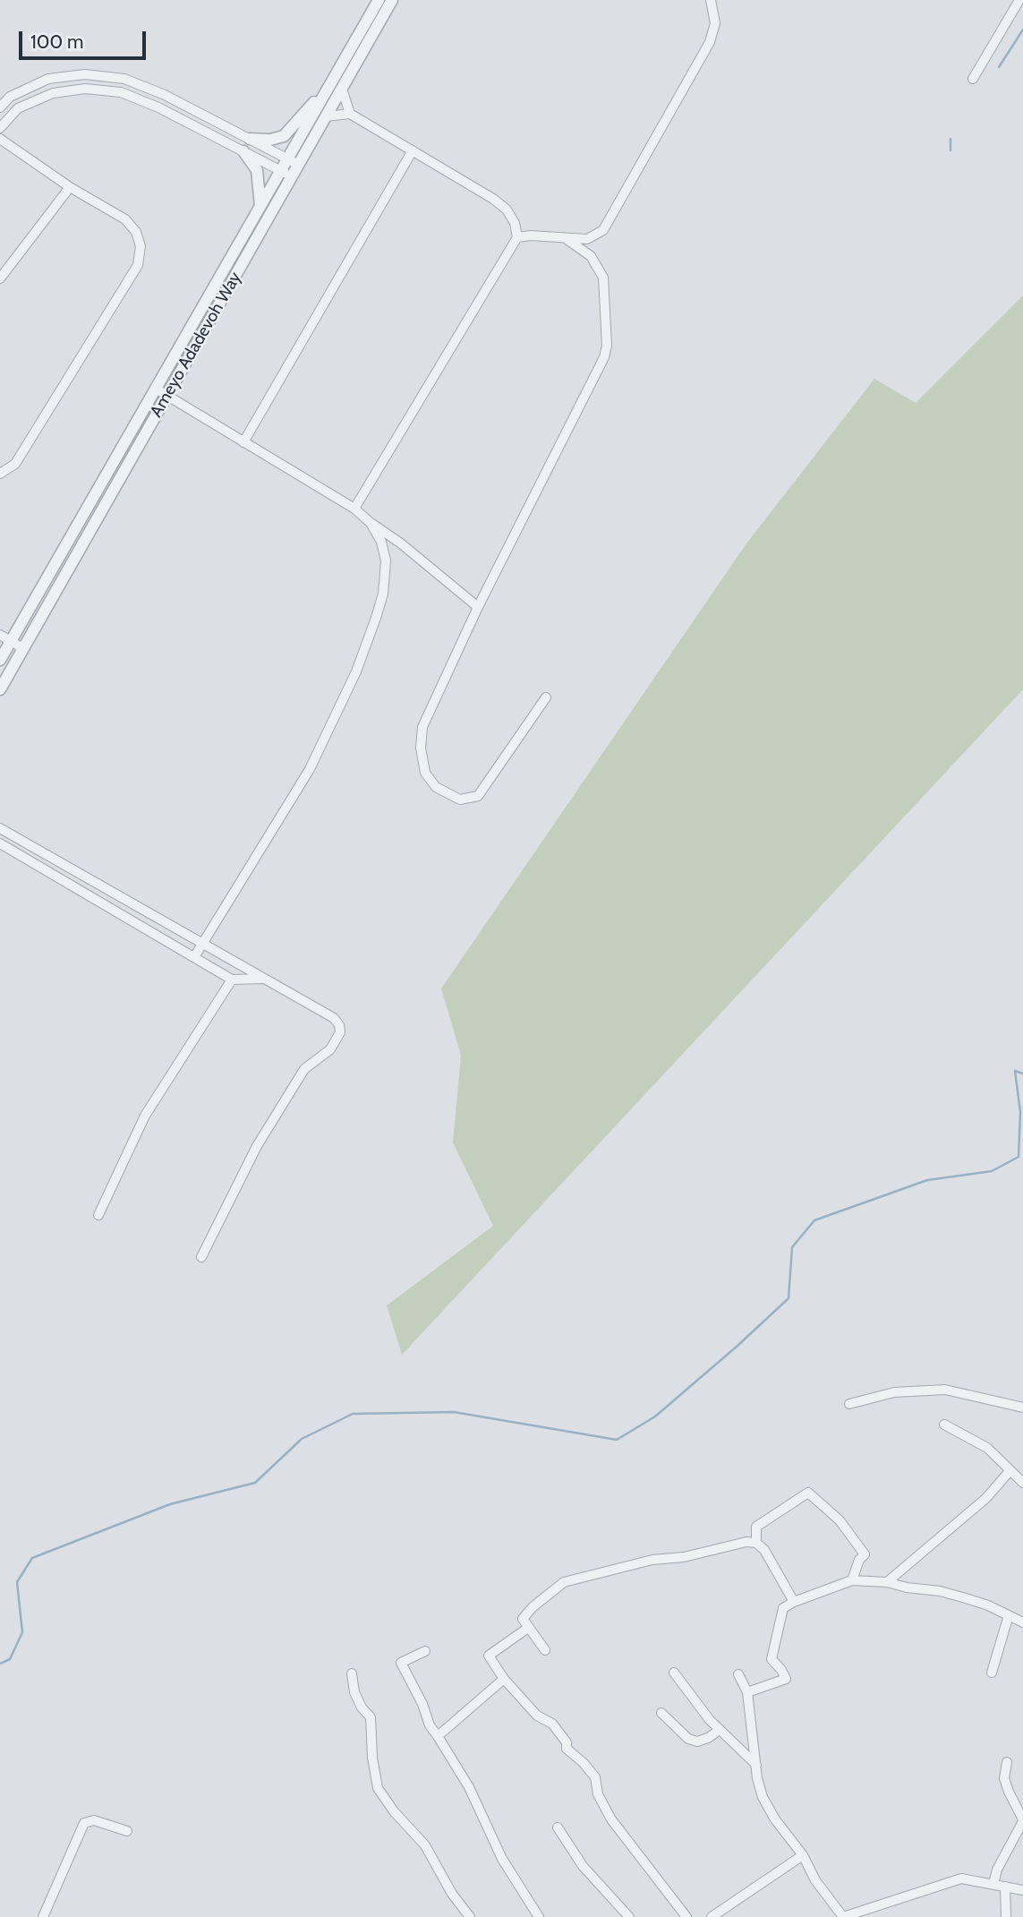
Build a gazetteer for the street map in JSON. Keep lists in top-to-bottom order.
{
  "streets": {
    "street": ["Ameyo Adadevoh Way"]
  },
  "scale_bar": "100 m"
}
